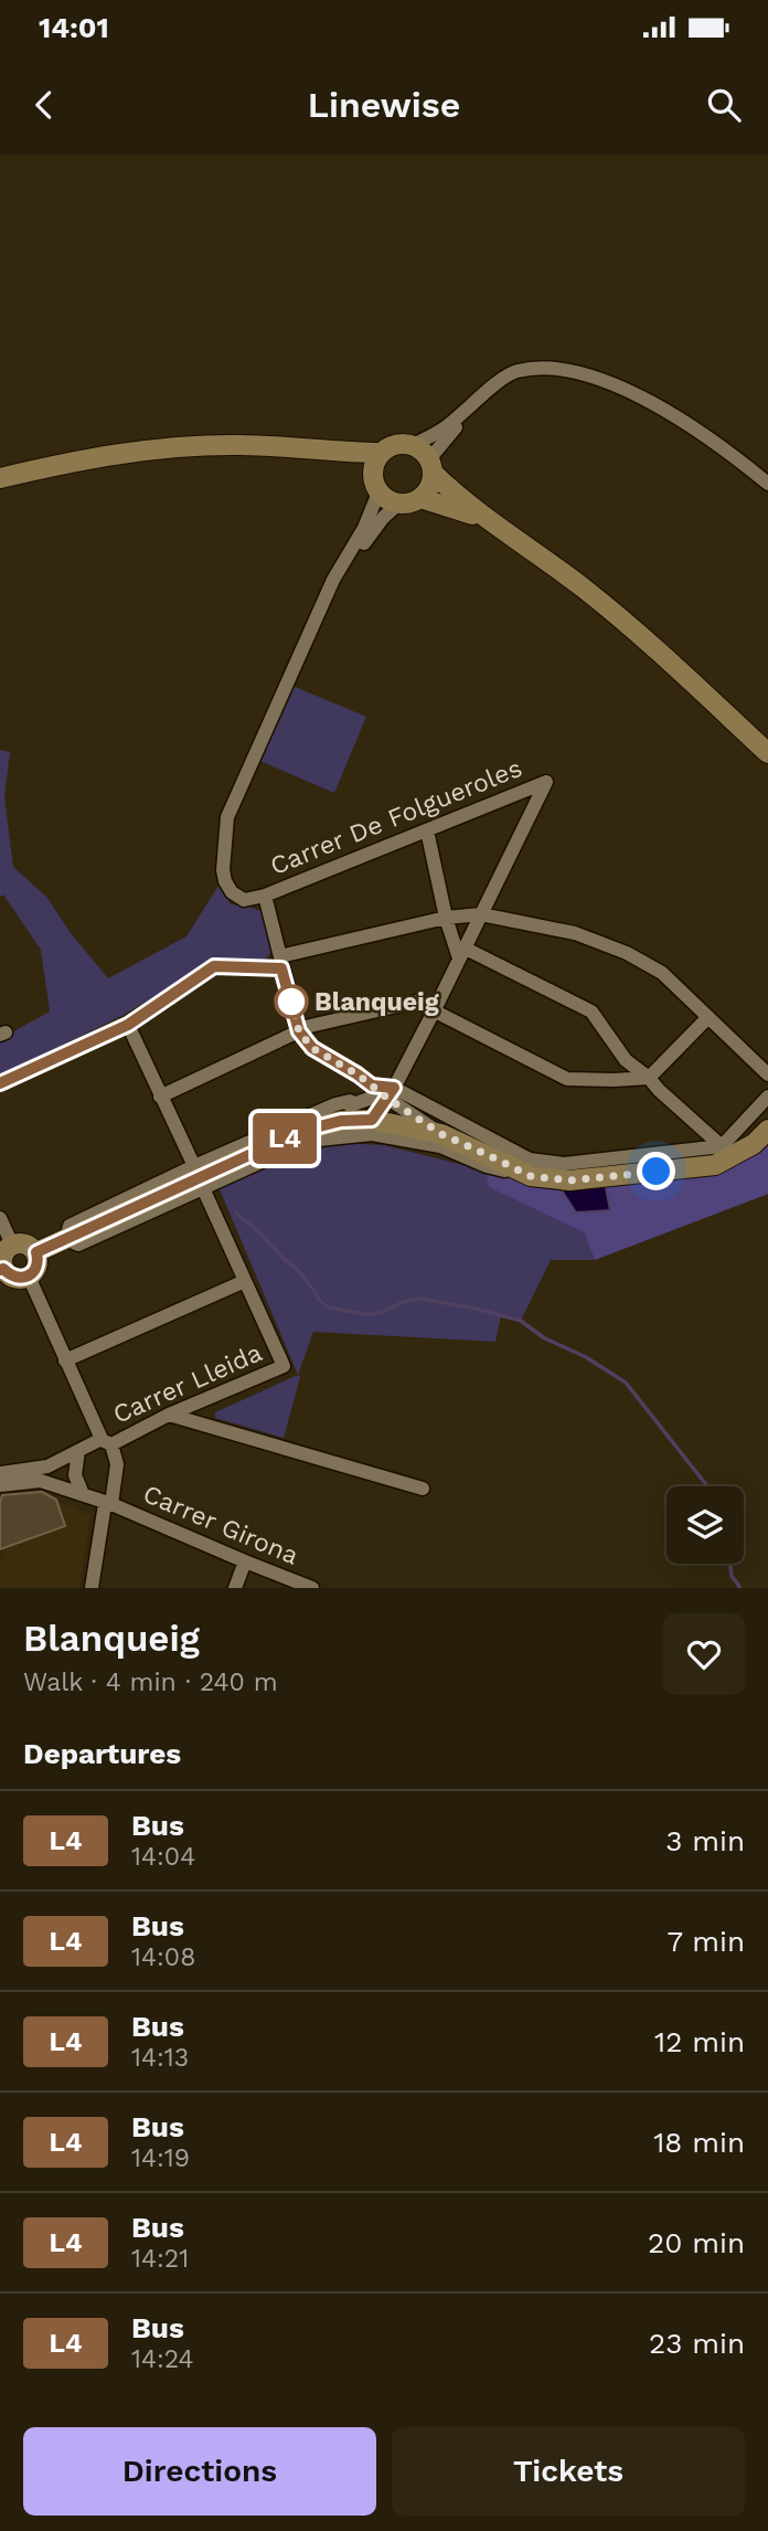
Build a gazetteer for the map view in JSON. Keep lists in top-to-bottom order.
{
  "streets": {
    "street": ["Carrer De Folgueroles", "Carrer Lleida", "Carrer Girona"]
  },
  "crossings": [
    ["Carrer Lleida", "Carrer Girona"]
  ],
  "places": ["Blanqueig"],
  "lines": ["bus line L4"],
  "page": {
    "status": "14:01",
    "header": "Linewise",
    "on_map": "L4",
    "heading": [
      ["Blanqueig", "Walk · 4 min · 240 m"],
      "Departures"
    ],
    "list": [
      {
        "mark": "L4",
        "name": "Bus",
        "note": "14:04",
        "value": "3 min"
      },
      {
        "mark": "L4",
        "name": "Bus",
        "note": "14:08",
        "value": "7 min"
      },
      {
        "mark": "L4",
        "name": "Bus",
        "note": "14:13",
        "value": "12 min"
      },
      {
        "mark": "L4",
        "name": "Bus",
        "note": "14:19",
        "value": "18 min"
      },
      {
        "mark": "L4",
        "name": "Bus",
        "note": "14:21",
        "value": "20 min"
      },
      {
        "mark": "L4",
        "name": "Bus",
        "note": "14:24",
        "value": "23 min"
      }
    ],
    "buttons": ["Directions", "Tickets"]
  }
}
